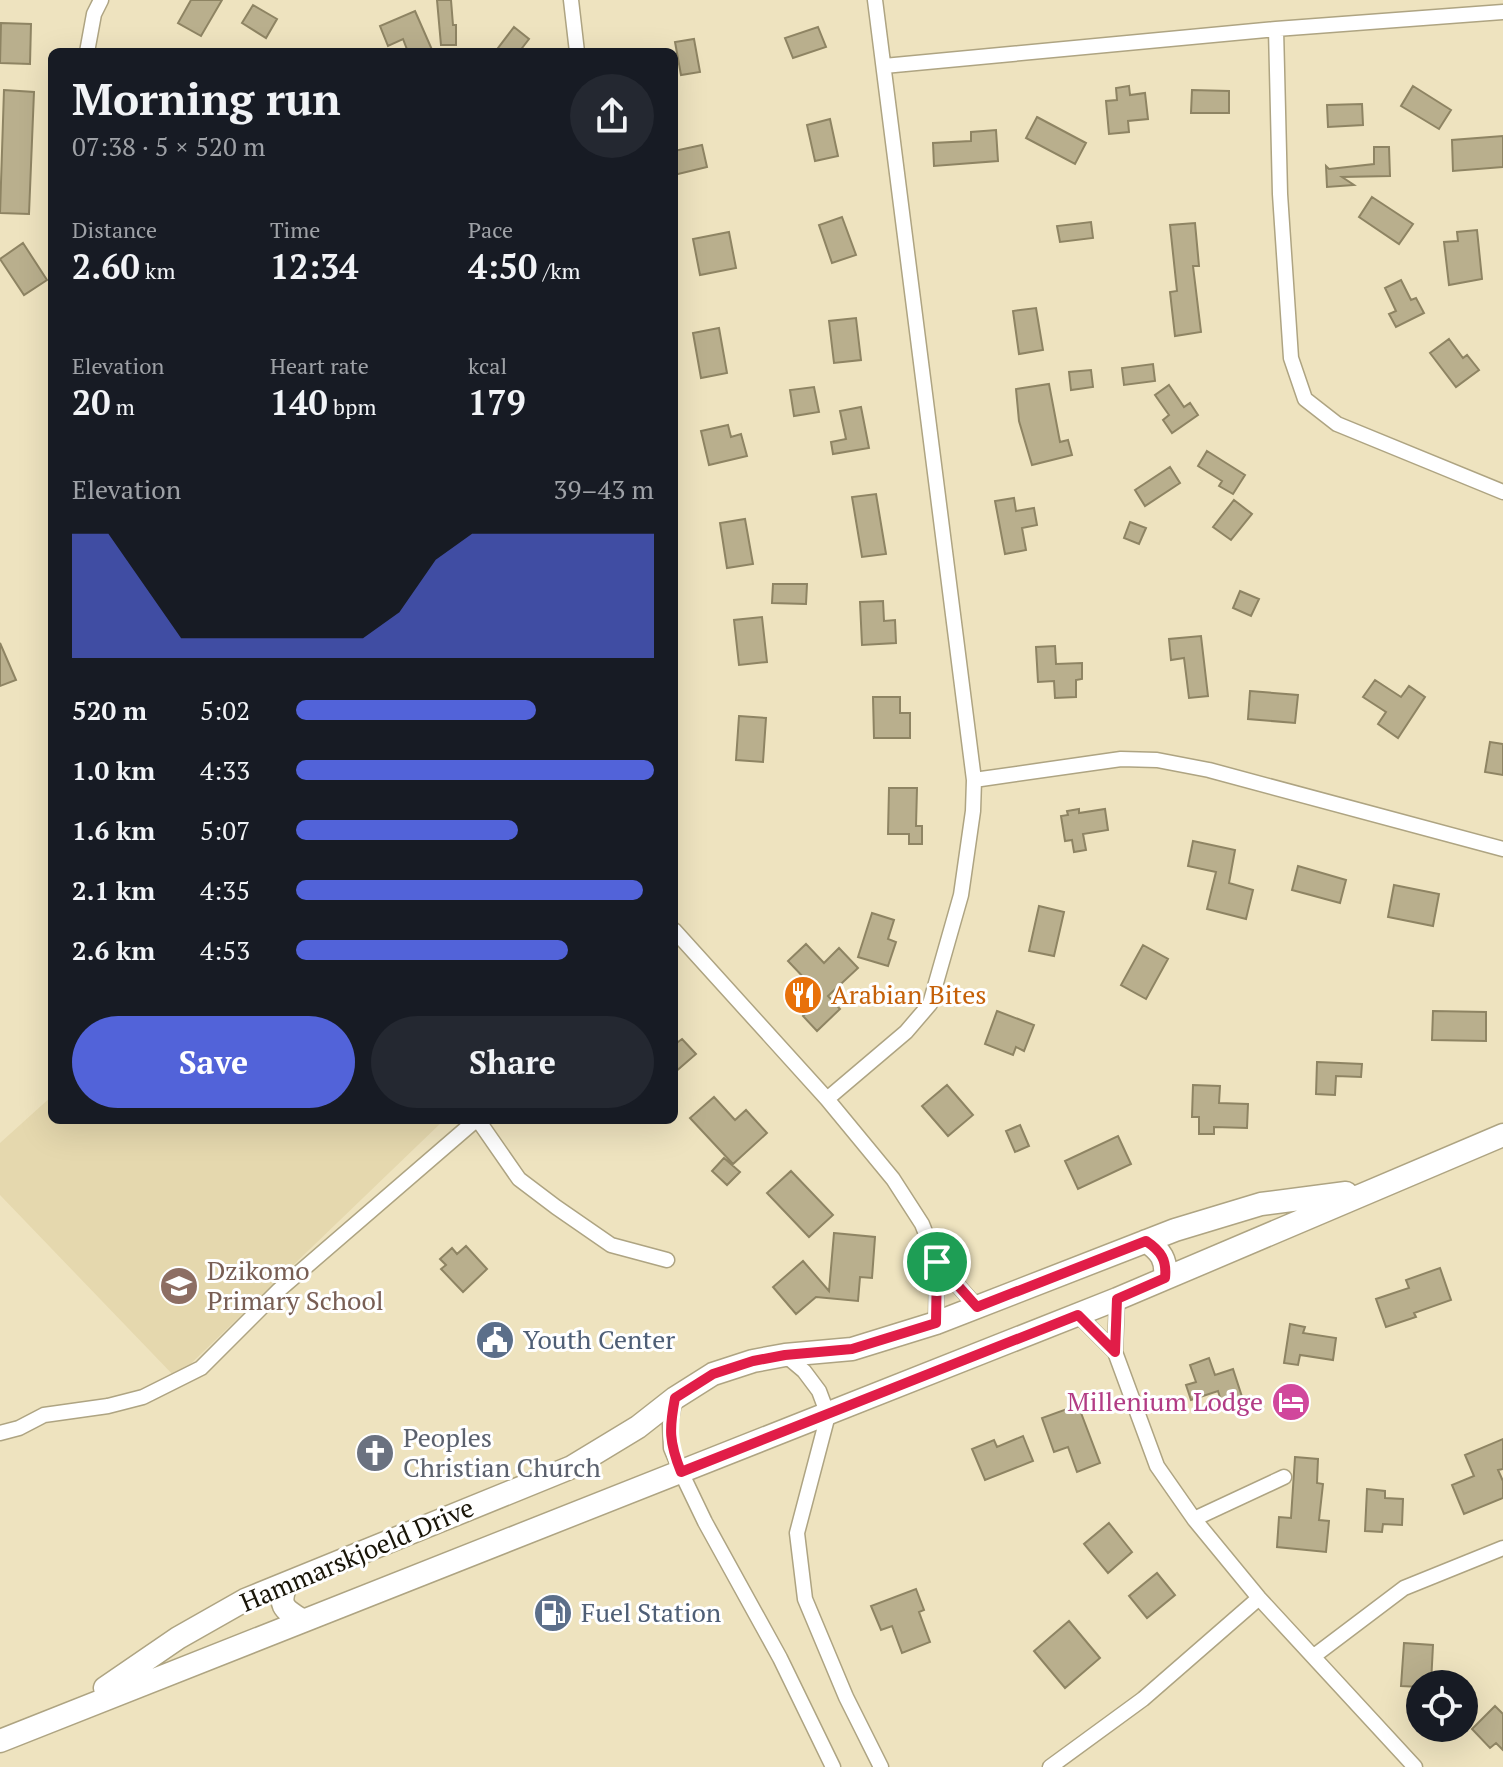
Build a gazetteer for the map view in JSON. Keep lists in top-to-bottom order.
{
  "streets": {
    "main road": ["Hammarskjoeld Drive"]
  },
  "places": {
    "restaurant": ["Arabian Bites"],
    "school or university": ["Dzikomo Primary School"],
    "public building": ["Youth Center"],
    "hotel": ["Millenium Lodge"],
    "church": ["Peoples Christian Church"],
    "fuel station": ["Fuel Station"]
  },
  "page": {
    "heading": ["Morning run", "07:38 · 5 × 520 m"],
    "stats": [
      ["Distance", "2.60 km"],
      ["Time", "12:34"],
      ["Pace", "4:50 /km"],
      ["Elevation", "20 m"],
      ["Heart rate", "140 bpm"],
      ["kcal", "179"]
    ],
    "chart": ["Elevation", "39–43 m"],
    "list": [
      {
        "name": "520 m",
        "note": "5:02"
      },
      {
        "name": "1.0 km",
        "note": "4:33"
      },
      {
        "name": "1.6 km",
        "note": "5:07"
      },
      {
        "name": "2.1 km",
        "note": "4:35"
      },
      {
        "name": "2.6 km",
        "note": "4:53"
      }
    ],
    "buttons": ["Save", "Share"]
  }
}
